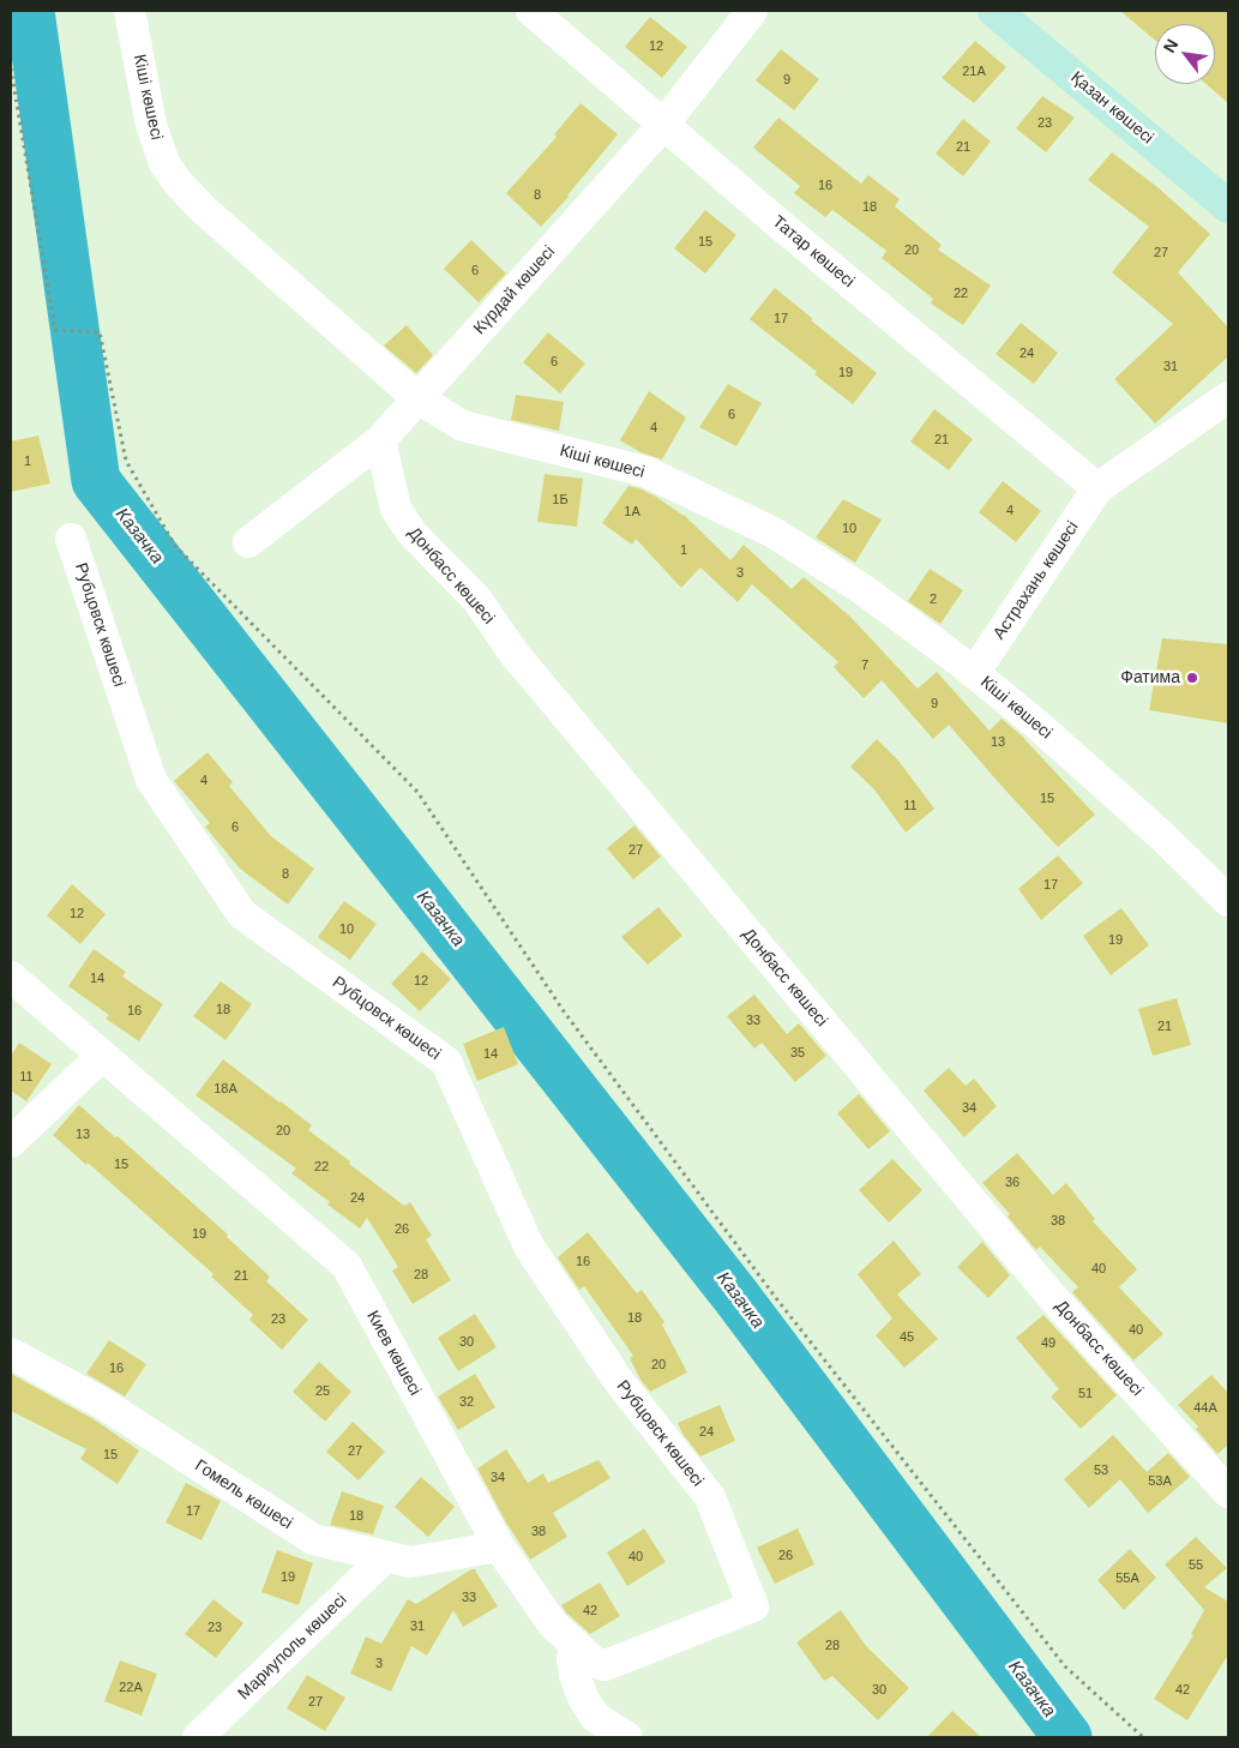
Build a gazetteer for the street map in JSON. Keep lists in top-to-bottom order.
{
  "streets": {
    "street": [
      "Кіші көшесі",
      "Қазан көшесі",
      "Татар көшесі",
      "Күрдай көшесі",
      "Донбасс көшесі",
      "Астрахань көшесі",
      "Рубцовск көшесі",
      "Киев көшесі",
      "Гомель көшесі",
      "Мариуполь көшесі"
    ]
  },
  "crossings": [
    ["Кіші көшесі", "Күрдай көшесі"],
    ["Кіші көшесі", "Астрахань көшесі"],
    ["Татар көшесі", "Күрдай көшесі"],
    ["Татар көшесі", "Астрахань көшесі"],
    ["Күрдай көшесі", "Донбасс көшесі"],
    ["Рубцовск көшесі", "Киев көшесі"],
    ["Киев көшесі", "Гомель көшесі"],
    ["Гомель көшесі", "Мариуполь көшесі"]
  ],
  "water": ["Казачка"],
  "places": ["Фатима"],
  "house_numbers": [
    "12",
    "21А",
    "9",
    "23",
    "21",
    "16",
    "8",
    "18",
    "15",
    "20",
    "27",
    "6",
    "22",
    "17",
    "24",
    "6",
    "31",
    "19",
    "6",
    "4",
    "21",
    "1",
    "1Б",
    "4",
    "1А",
    "10",
    "1",
    "3",
    "2",
    "7",
    "9",
    "13",
    "4",
    "15",
    "11",
    "6",
    "27",
    "8",
    "17",
    "12",
    "10",
    "19",
    "14",
    "12",
    "18",
    "16",
    "33",
    "21",
    "35",
    "14",
    "11",
    "18А",
    "34",
    "20",
    "13",
    "15",
    "22",
    "36",
    "24",
    "38",
    "26",
    "19",
    "16",
    "40",
    "28",
    "21",
    "18",
    "23",
    "40",
    "45",
    "30",
    "49",
    "20",
    "16",
    "25",
    "51",
    "32",
    "44А",
    "24",
    "27",
    "15",
    "53",
    "34",
    "53А",
    "17",
    "18",
    "38",
    "26",
    "40",
    "55",
    "19",
    "55А",
    "33",
    "42",
    "31",
    "23",
    "28",
    "3",
    "22А",
    "30",
    "42",
    "27"
  ],
  "north": "top left"
}
